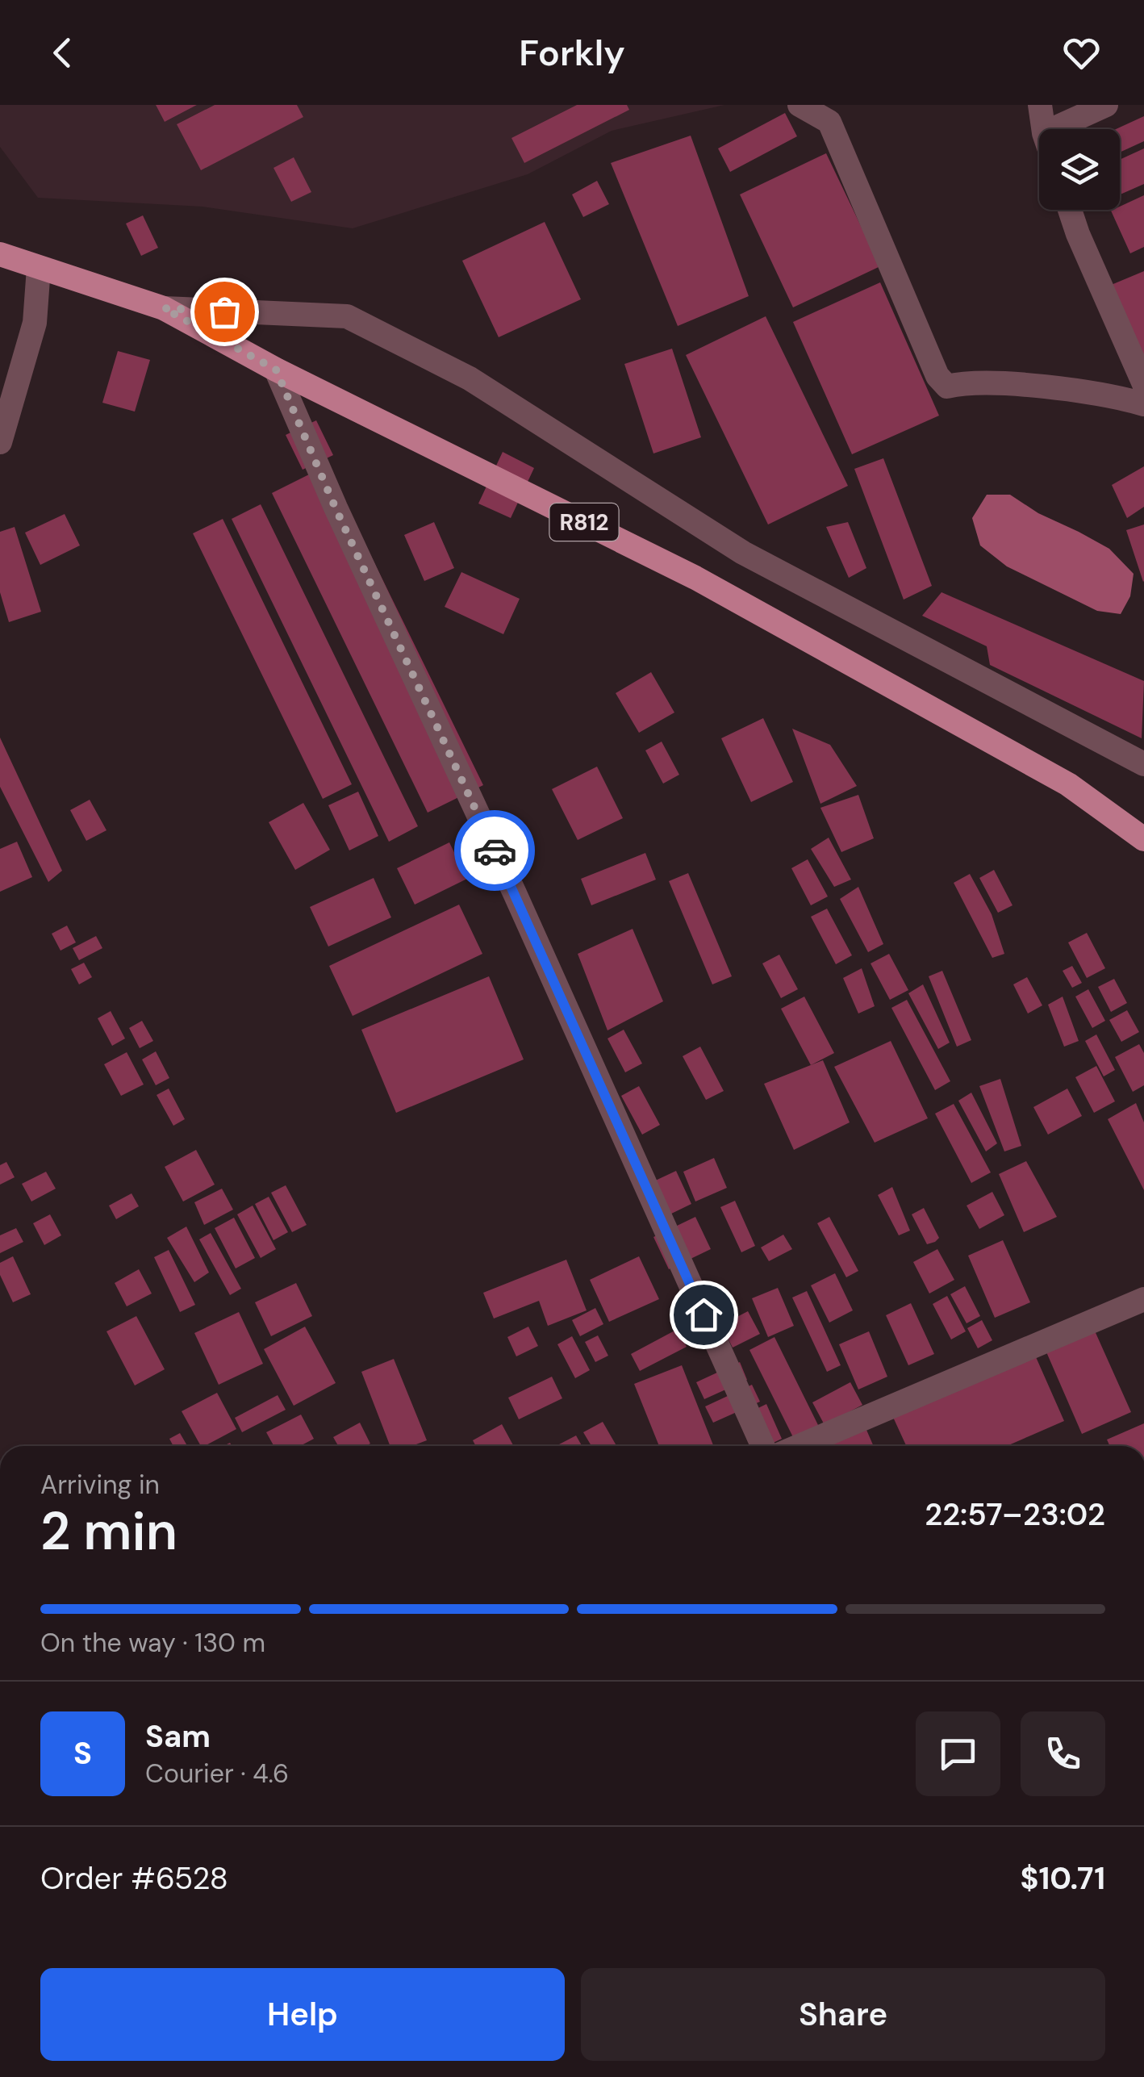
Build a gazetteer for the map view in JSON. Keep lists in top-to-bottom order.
{
  "streets": {
    "main road": ["R812"]
  },
  "page": {
    "header": "Forkly",
    "heading": ["2 min", "Arriving in", "22:57–23:02"],
    "panel": [
      "Sam",
      "Courier · 4.6",
      "Order #6528",
      "$10.71"
    ],
    "bar": "On the way · 130 m",
    "round": "S",
    "buttons": ["Help", "Share"]
  }
}
